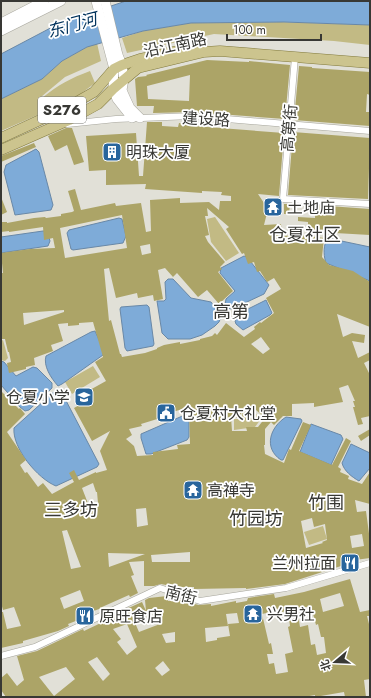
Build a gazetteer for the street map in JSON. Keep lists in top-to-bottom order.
{
  "streets": {
    "main road": ["沿江南路", "S276"],
    "street": ["建设路", "高第街", "南街"]
  },
  "crossings": [
    ["沿江南路", "S276"],
    ["沿江南路", "高第街"],
    ["S276", "建设路"],
    ["建设路", "高第街"]
  ],
  "districts": [
    "仓夏社区",
    "高第",
    "竹围",
    "三多坊",
    "竹园坊"
  ],
  "water": ["东门河"],
  "places": {
    "building": ["明珠大厦"],
    "temple": ["土地庙", "高禅寺", "兴男社"],
    "school or university": ["仓夏小学"],
    "public building": ["仓夏村大礼堂"],
    "restaurant": ["兰州拉面", "原旺食店"]
  },
  "scale_bar": "100 m",
  "north": "left"
}
